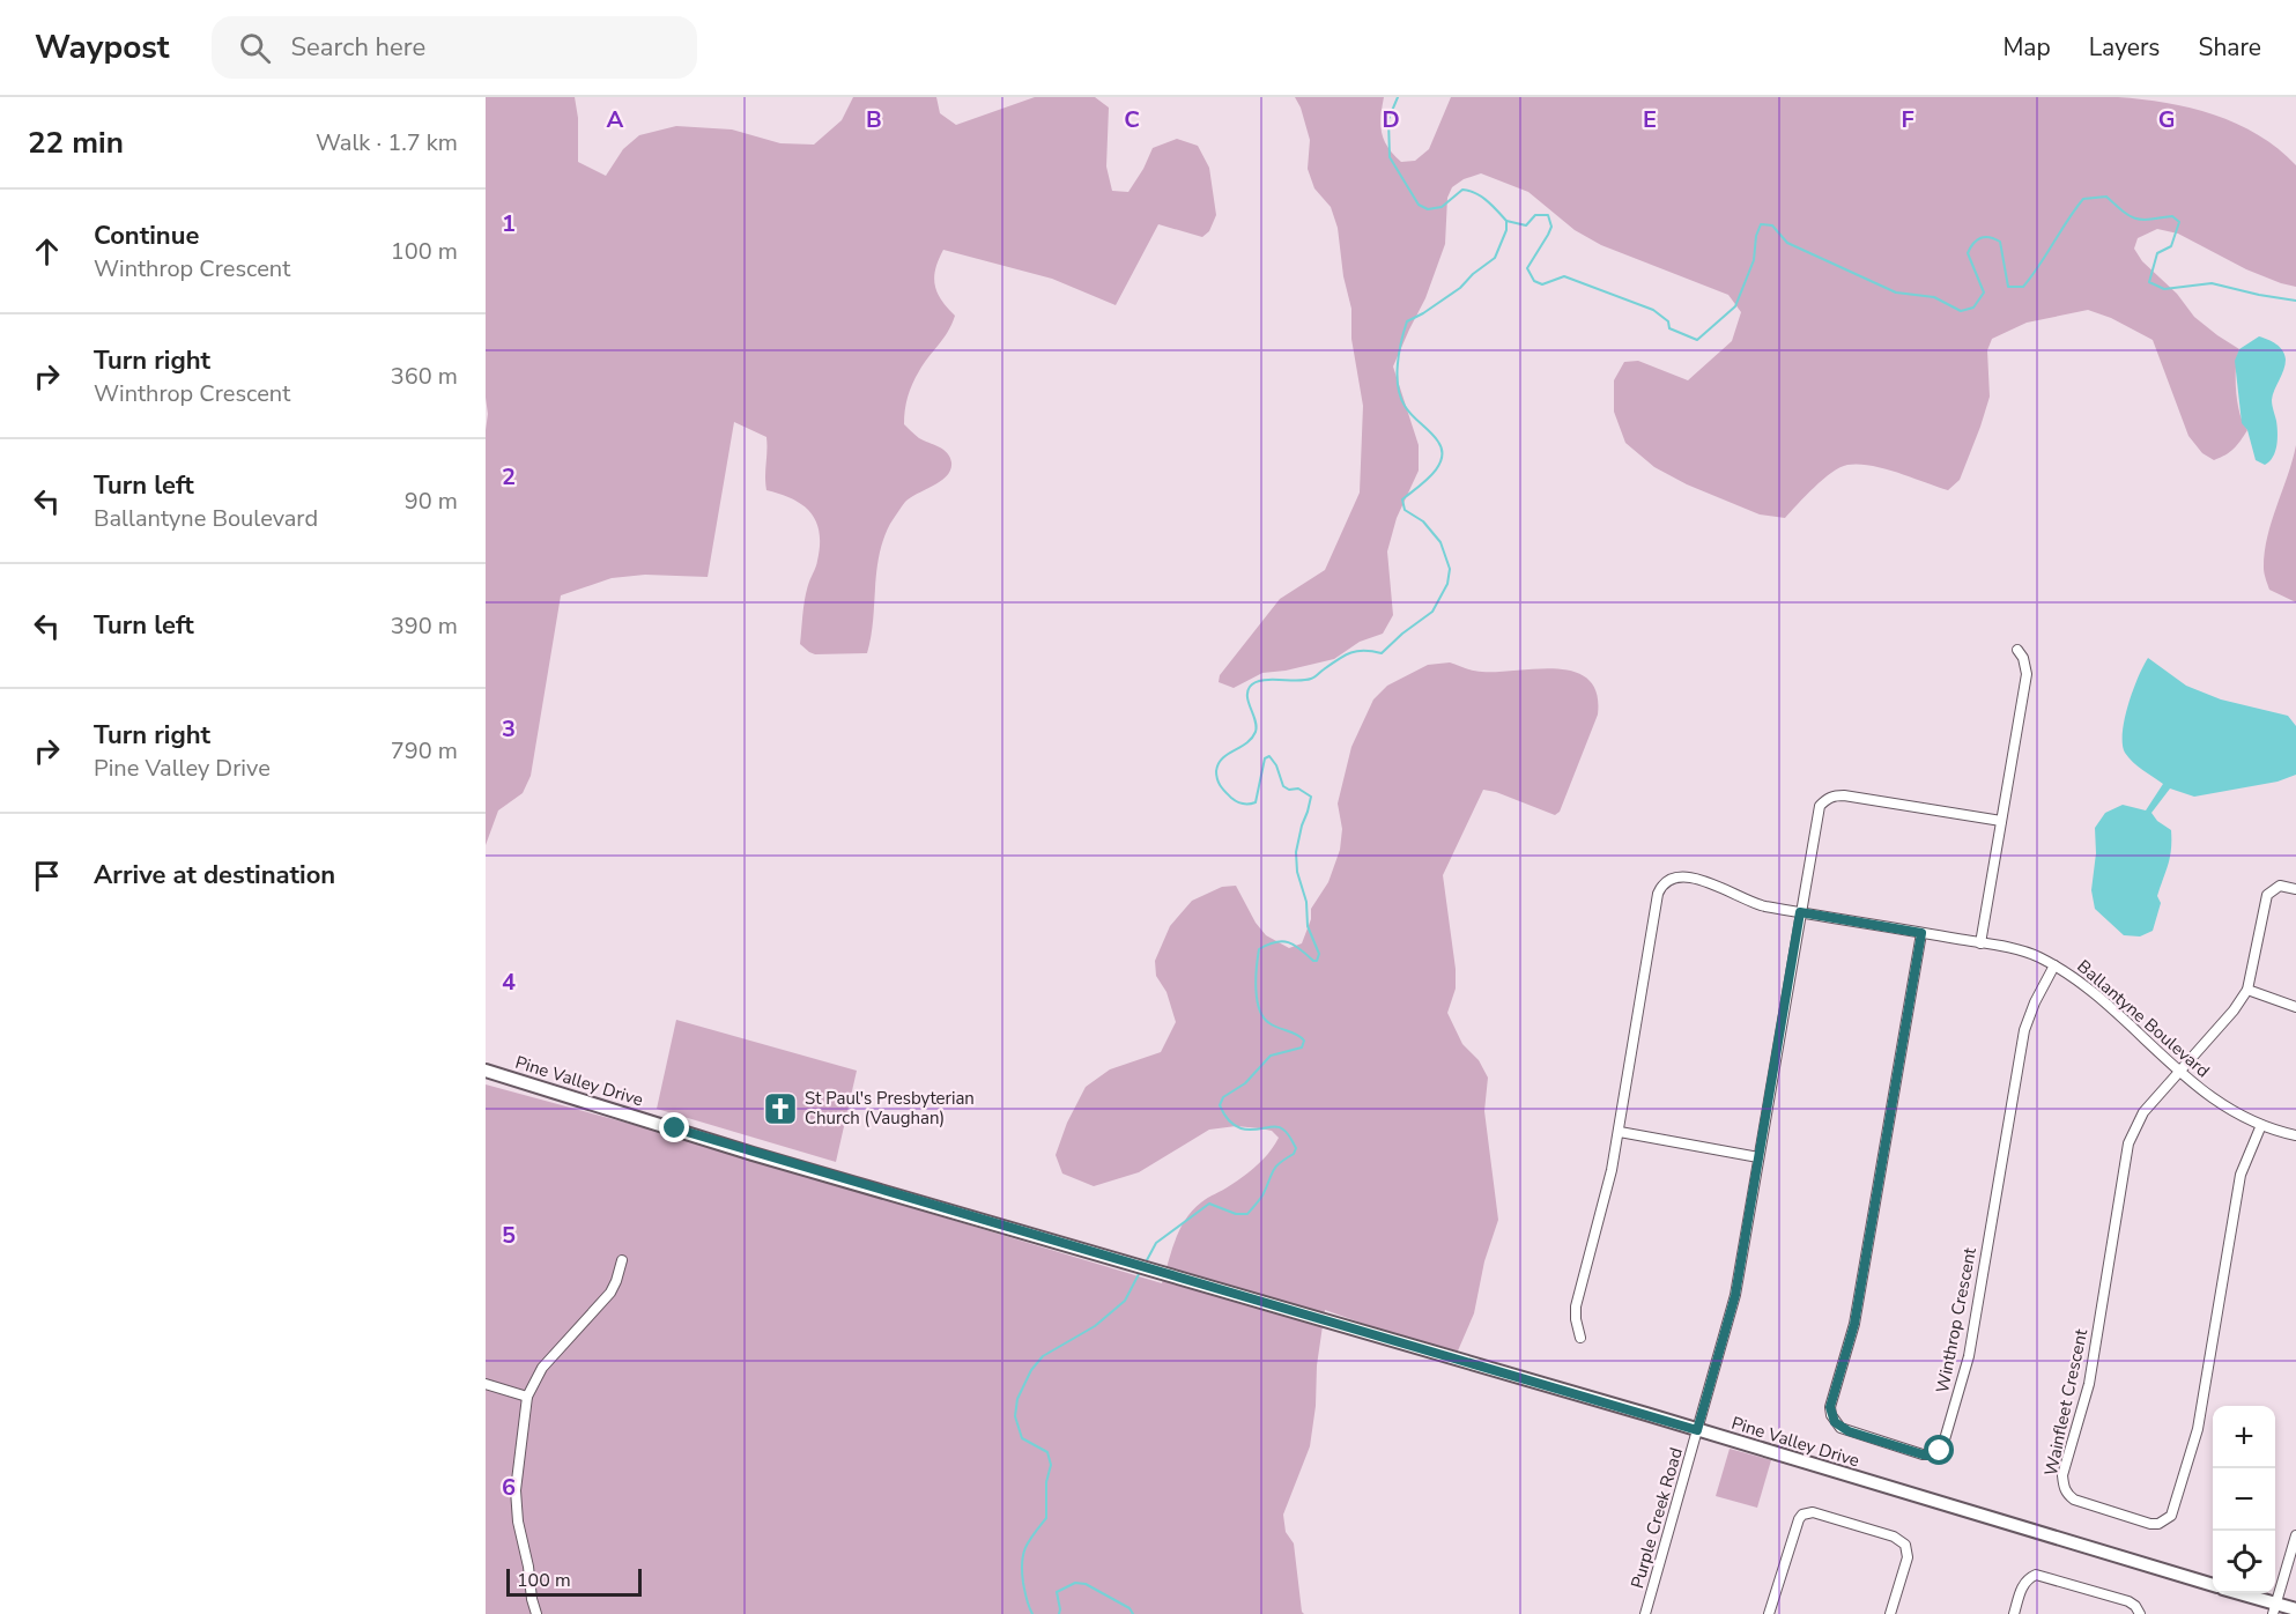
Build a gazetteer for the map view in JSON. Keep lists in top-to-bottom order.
{
  "streets": {
    "street": [
      "Ballantyne Boulevard",
      "Pine Valley Drive",
      "Winthrop Crescent",
      "Wainfleet Crescent",
      "Purple Creek Road"
    ]
  },
  "crossings": [
    ["Ballantyne Boulevard", "Winthrop Crescent"],
    ["Ballantyne Boulevard", "Wainfleet Crescent"],
    ["Ballantyne Boulevard", "Purple Creek Road"],
    ["Pine Valley Drive", "Purple Creek Road"]
  ],
  "places": {
    "church": ["St Paul's Presbyterian Church (Vaughan)"]
  },
  "scale_bar": "100 m",
  "page": {
    "header": "Waypost",
    "search": "Search here",
    "nav": ["Map", "Layers", "Share"],
    "heading": ["22 min", "Walk · 1.7 km"],
    "list": [
      ["Continue", "Winthrop Crescent", "100 m"],
      ["Turn right", "Winthrop Crescent", "360 m"],
      ["Turn left", "Ballantyne Boulevard", "90 m"],
      ["Turn left", "390 m"],
      ["Turn right", "Pine Valley Drive", "790 m"],
      "Arrive at destination"
    ],
    "map_buttons": ["+", "−"],
    "scale": "100 m"
  },
  "grid": {
    "columns": [
      "A",
      "B",
      "C",
      "D",
      "E",
      "F",
      "G"
    ],
    "rows": [
      "1",
      "2",
      "3",
      "4",
      "5",
      "6"
    ]
  }
}
